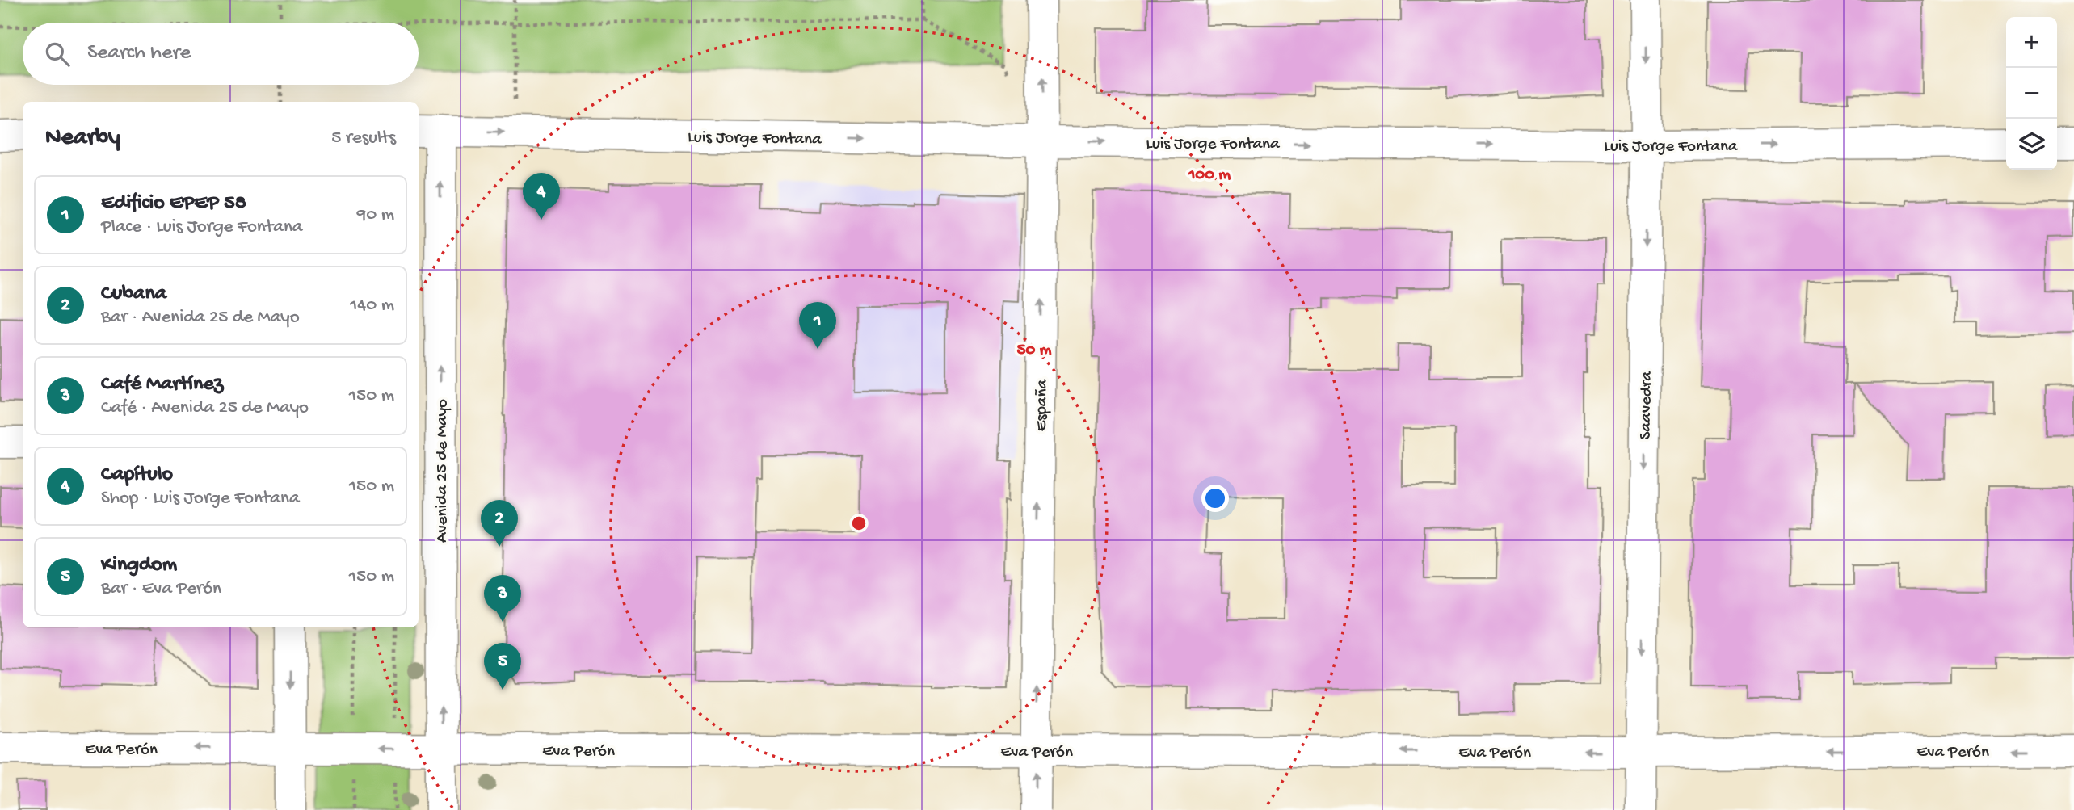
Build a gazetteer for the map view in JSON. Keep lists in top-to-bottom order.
{
  "streets": {
    "street": [
      "Luis Jorge Fontana",
      "España",
      "Saavedra",
      "Avenida 25 de Mayo",
      "Eva Perón"
    ]
  },
  "crossings": [
    ["Luis Jorge Fontana", "España"],
    ["Luis Jorge Fontana", "Saavedra"],
    ["Luis Jorge Fontana", "Avenida 25 de Mayo"],
    ["España", "Eva Perón"],
    ["Saavedra", "Eva Perón"],
    ["Avenida 25 de Mayo", "Eva Perón"]
  ],
  "one_way": [
    "Luis Jorge Fontana",
    "España",
    "Saavedra",
    "Avenida 25 de Mayo",
    "Eva Perón"
  ],
  "page": {
    "map_buttons": ["+", "−"],
    "search": "Search here",
    "heading": ["Nearby", "5 results"],
    "pins": [
      "4",
      "1",
      "2",
      "3",
      "5"
    ],
    "list": [
      {
        "mark": "1",
        "name": "Edificio EPEP 58",
        "note": "Place · Luis Jorge Fontana",
        "value": "90 m"
      },
      {
        "mark": "2",
        "name": "Cubana",
        "note": "Bar · Avenida 25 de Mayo",
        "value": "140 m"
      },
      {
        "mark": "3",
        "name": "Café Martínez",
        "note": "Café · Avenida 25 de Mayo",
        "value": "150 m"
      },
      {
        "mark": "4",
        "name": "Capítulo",
        "note": "Shop · Luis Jorge Fontana",
        "value": "150 m"
      },
      {
        "mark": "5",
        "name": "Kingdom",
        "note": "Bar · Eva Perón",
        "value": "150 m"
      }
    ]
  },
  "rings": ["100 m", "50 m"]
}
